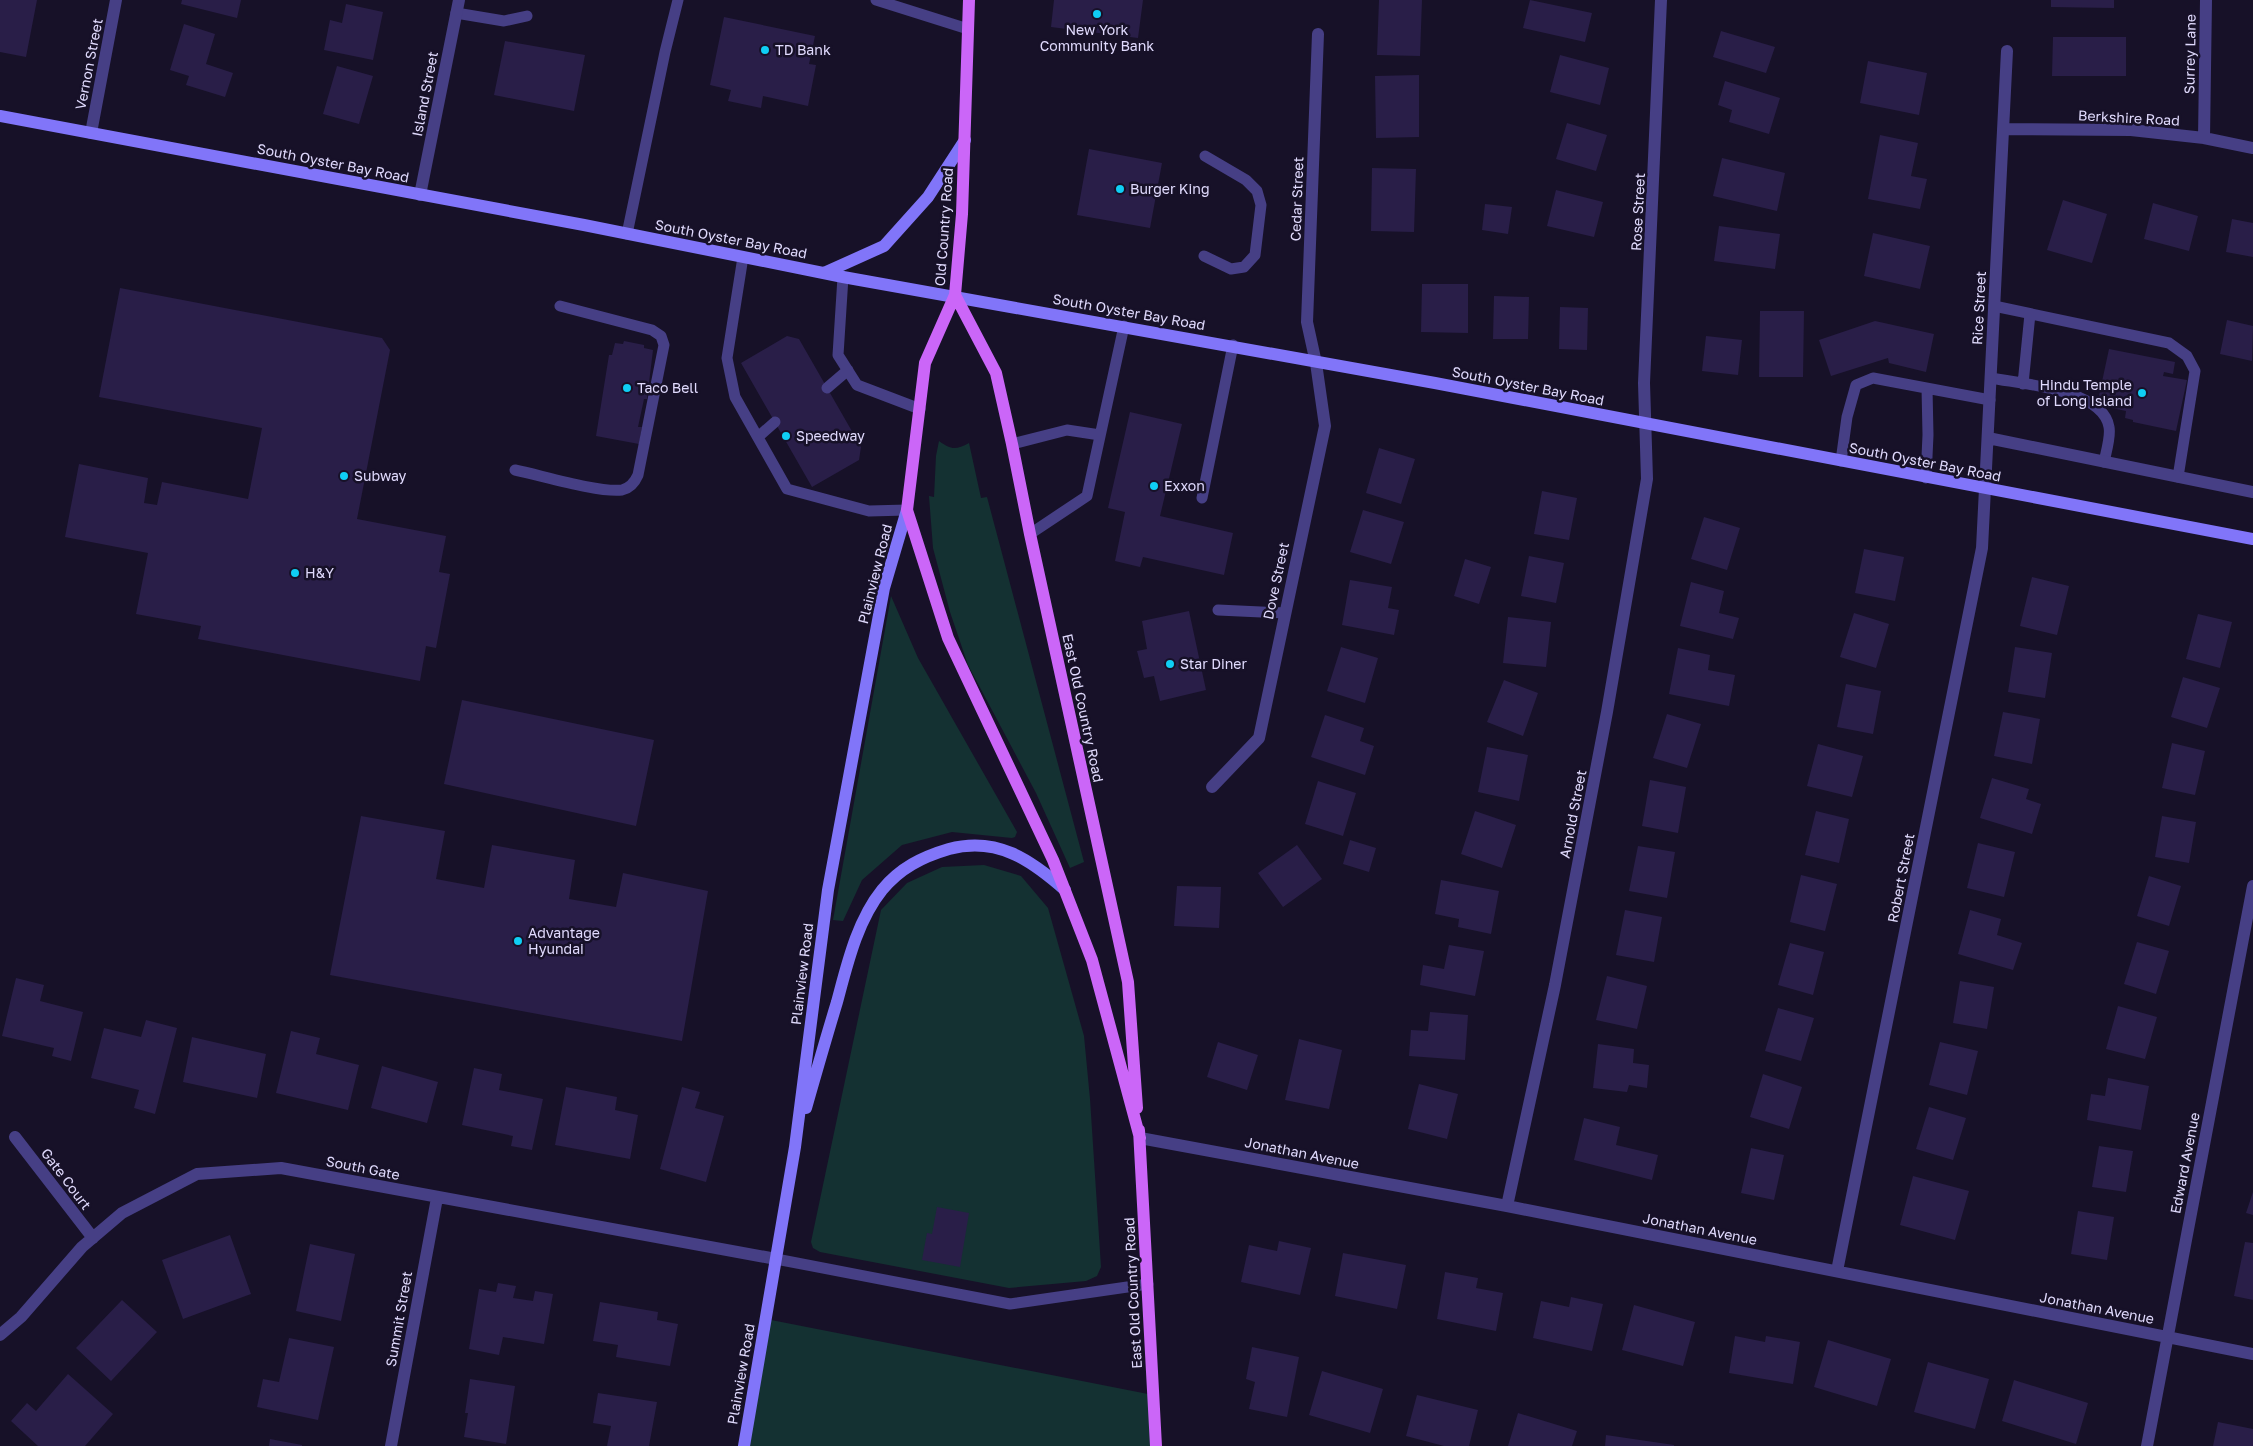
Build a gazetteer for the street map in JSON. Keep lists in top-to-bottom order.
{
  "streets": {
    "main road": [
      "South Oyster Bay Road",
      "Old Country Road",
      "Plainview Road",
      "East Old Country Road"
    ],
    "street": [
      "Surrey Lane",
      "Vernon Street",
      "Island Street",
      "Berkshire Road",
      "Cedar Street",
      "Rose Street",
      "Rice Street",
      "Dove Street",
      "Arnold Street",
      "Robert Street",
      "Jonathan Avenue",
      "Edward Avenue",
      "South Gate",
      "Gate Court",
      "Summit Street"
    ]
  },
  "crossings": [
    ["Surrey Lane", "Berkshire Road"],
    ["Vernon Street", "South Oyster Bay Road"],
    ["Island Street", "South Oyster Bay Road"],
    ["Berkshire Road", "Rice Street"],
    ["South Oyster Bay Road", "Cedar Street"],
    ["South Oyster Bay Road", "Rose Street"],
    ["South Oyster Bay Road", "Old Country Road"],
    ["South Oyster Bay Road", "Rice Street"],
    ["South Oyster Bay Road", "Dove Street"],
    ["South Oyster Bay Road", "East Old Country Road"],
    ["South Oyster Bay Road", "Arnold Street"],
    ["South Oyster Bay Road", "Robert Street"],
    ["Cedar Street", "Dove Street"],
    ["Rose Street", "Arnold Street"],
    ["Old Country Road", "Plainview Road"],
    ["Old Country Road", "East Old Country Road"],
    ["Rice Street", "Robert Street"],
    ["Plainview Road", "East Old Country Road"],
    ["Plainview Road", "South Gate"],
    ["East Old Country Road", "Jonathan Avenue"],
    ["Arnold Street", "Jonathan Avenue"],
    ["Robert Street", "Jonathan Avenue"],
    ["Jonathan Avenue", "Edward Avenue"],
    ["South Gate", "Gate Court"],
    ["South Gate", "Summit Street"]
  ],
  "places": [
    "New York Community Bank",
    "TD Bank",
    "Burger King",
    "Taco Bell",
    "Hindu Temple of Long Island",
    "Speedway",
    "Subway",
    "Exxon",
    "H&Y",
    "Star Diner",
    "Advantage Hyundai"
  ]
}
